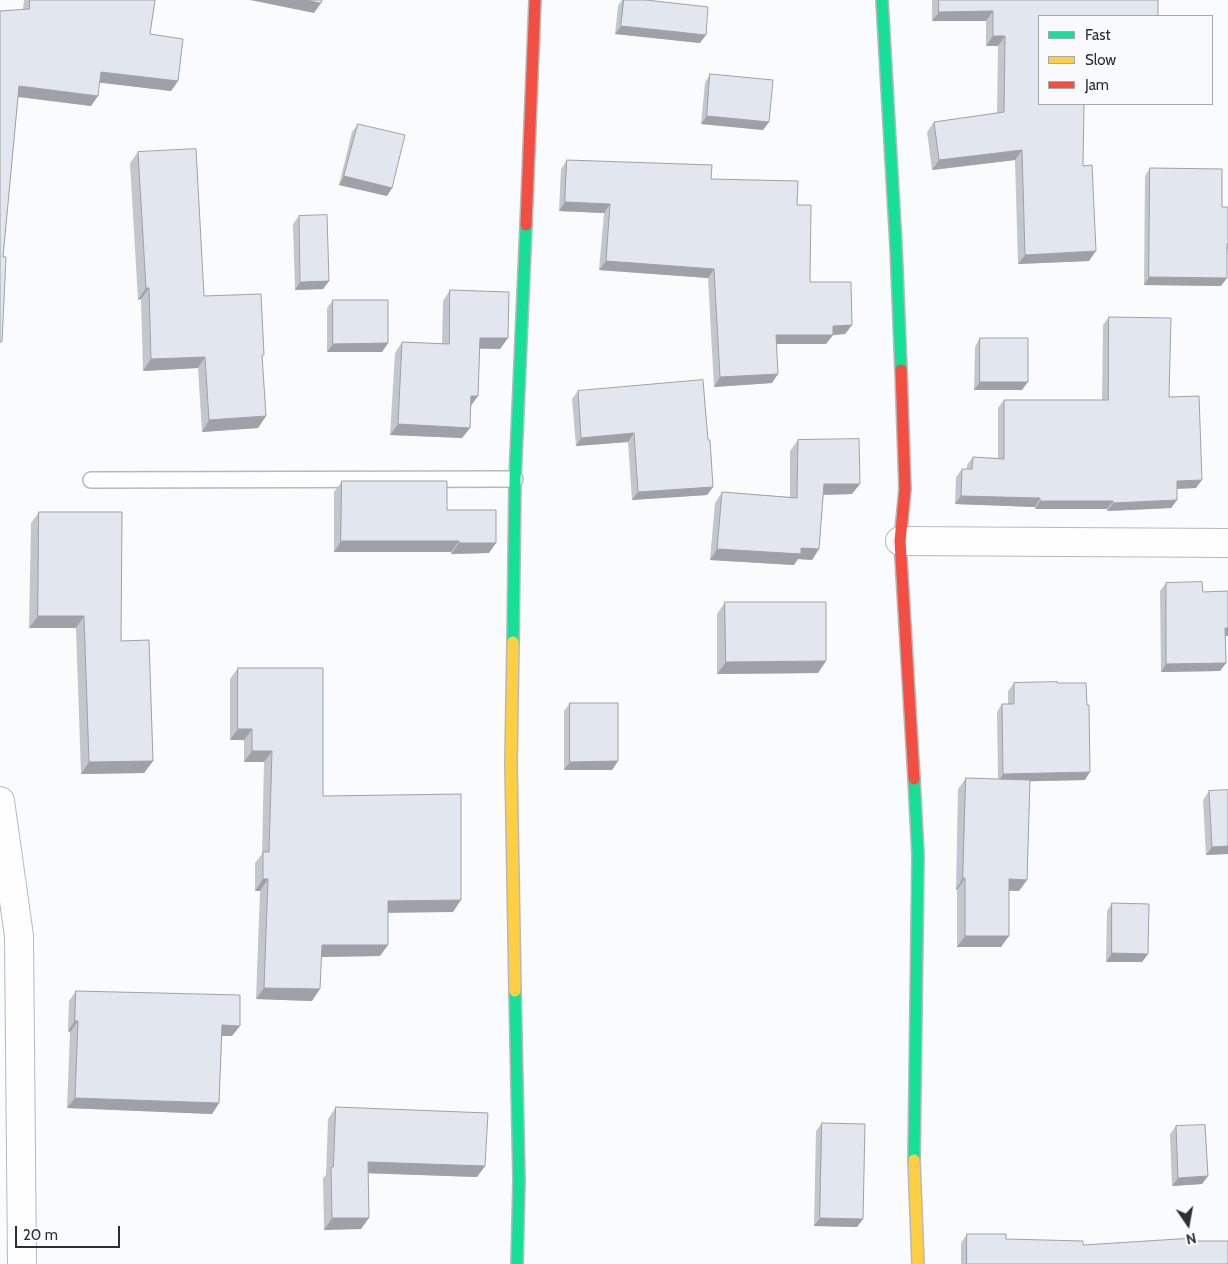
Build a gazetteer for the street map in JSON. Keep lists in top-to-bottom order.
{
  "legend": ["Fast", "Slow", "Jam"],
  "scale_bar": "20 m",
  "north": "bottom"
}
